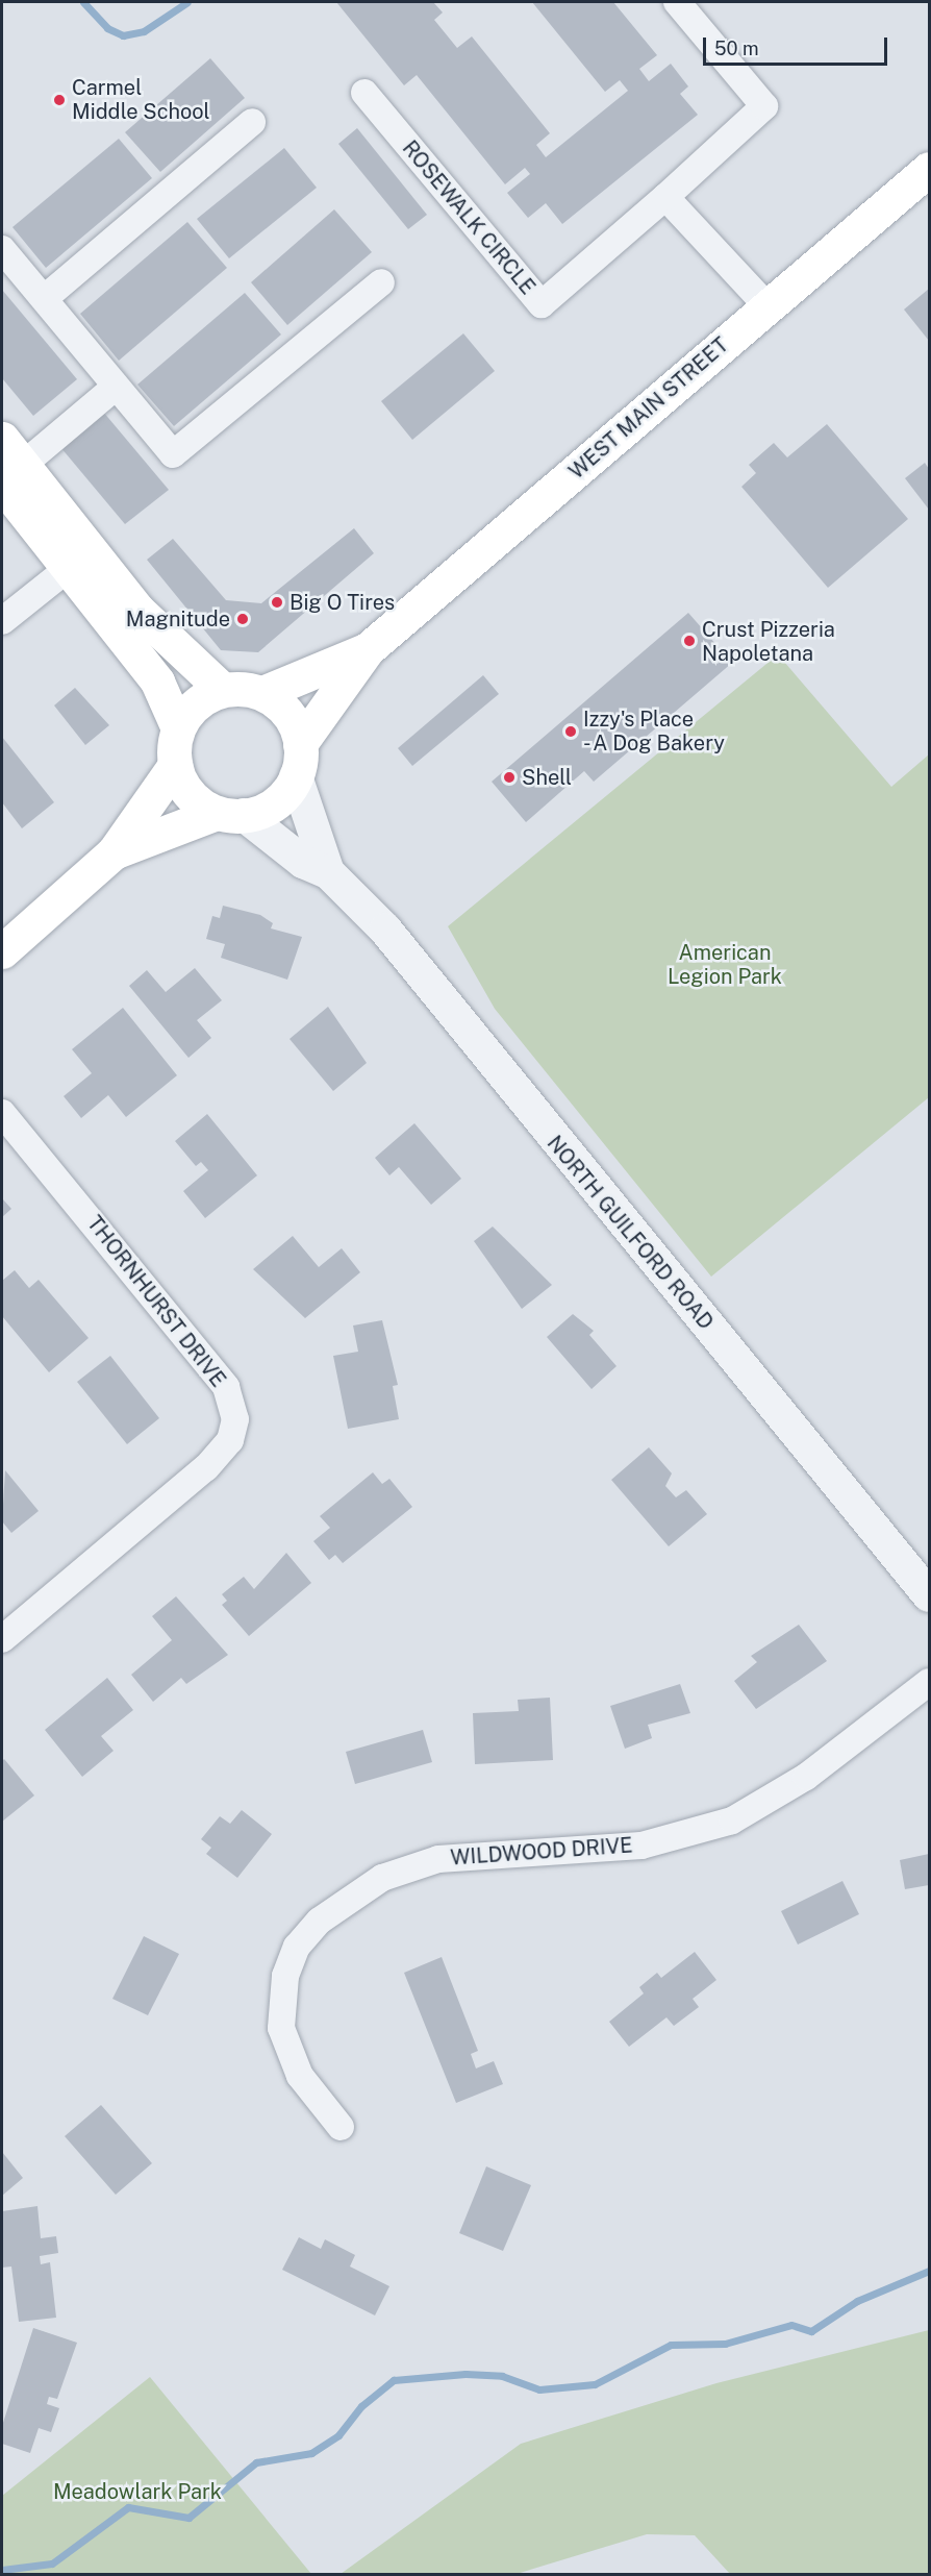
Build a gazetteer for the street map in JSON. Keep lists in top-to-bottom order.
{
  "streets": {
    "main road": ["WEST MAIN STREET"],
    "street": [
      "ROSEWALK CIRCLE",
      "NORTH GUILFORD ROAD",
      "THORNHURST DRIVE",
      "WILDWOOD DRIVE"
    ]
  },
  "crossings": [
    ["WEST MAIN STREET", "NORTH GUILFORD ROAD"]
  ],
  "parks": ["American Legion Park", "Meadowlark Park"],
  "places": [
    "Carmel Middle School",
    "Big O Tires",
    "Magnitude",
    "Crust Pizzeria Napoletana",
    "Izzy's Place - A Dog Bakery",
    "Shell"
  ],
  "scale_bar": "50 m"
}
